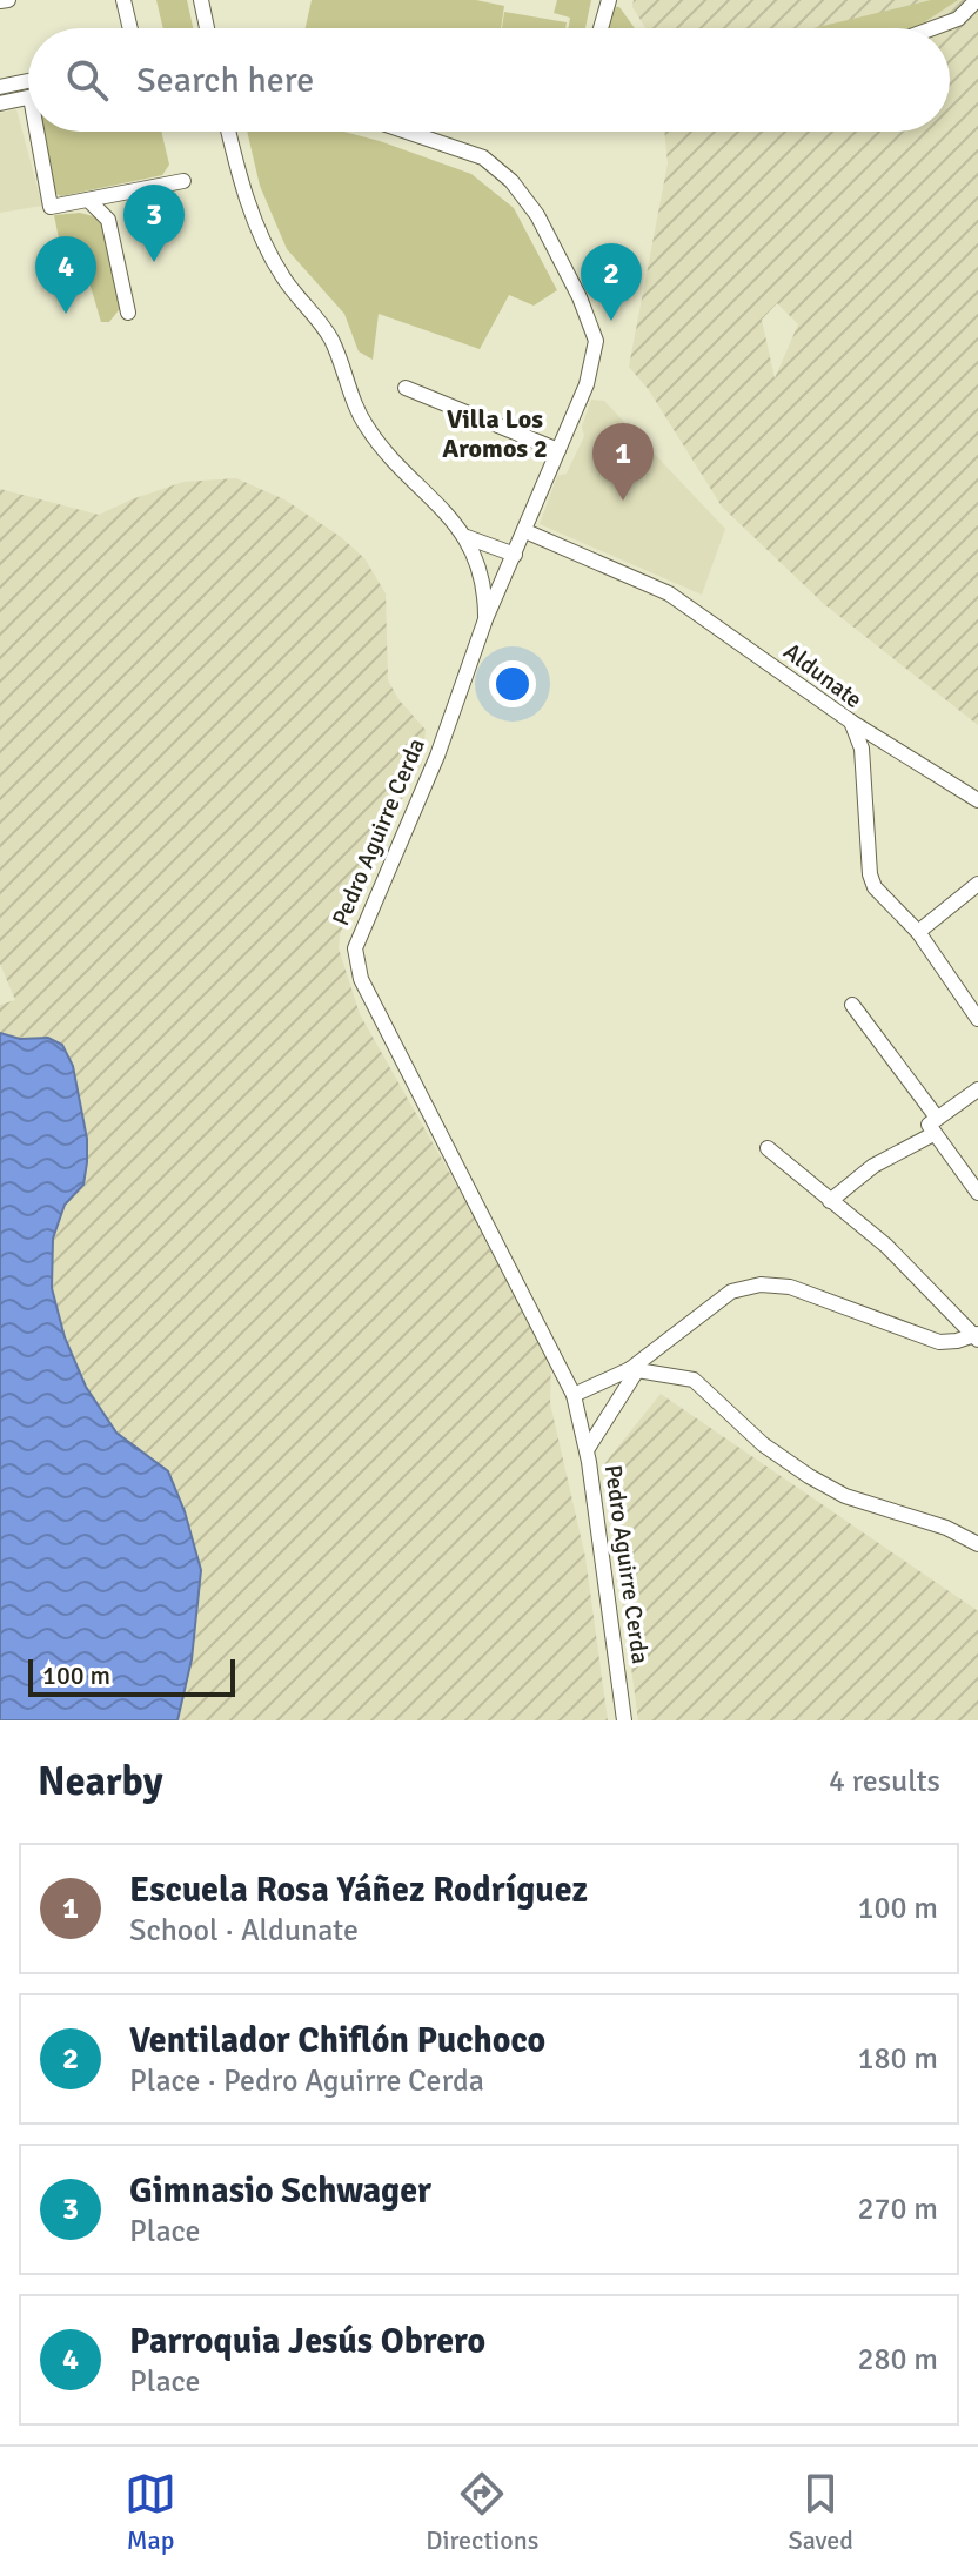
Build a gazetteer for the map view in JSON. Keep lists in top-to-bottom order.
{
  "streets": {
    "street": ["Aldunate", "Pedro Aguirre Cerda"]
  },
  "crossings": [
    ["Aldunate", "Pedro Aguirre Cerda"]
  ],
  "districts": ["Villa Los Aromos 2"],
  "scale_bar": "100 m",
  "page": {
    "search": "Search here",
    "pins": [
      "3",
      "4",
      "2",
      "1"
    ],
    "scale": "100 m",
    "heading": ["Nearby", "4 results"],
    "list": [
      {
        "mark": "1",
        "name": "Escuela Rosa Yáñez Rodríguez",
        "note": "School · Aldunate",
        "value": "100 m"
      },
      {
        "mark": "2",
        "name": "Ventilador Chiflón Puchoco",
        "note": "Place · Pedro Aguirre Cerda",
        "value": "180 m"
      },
      {
        "mark": "3",
        "name": "Gimnasio Schwager",
        "note": "Place",
        "value": "270 m"
      },
      {
        "mark": "4",
        "name": "Parroquia Jesús Obrero",
        "note": "Place",
        "value": "280 m"
      }
    ],
    "nav": ["Map", "Directions", "Saved"]
  }
}
